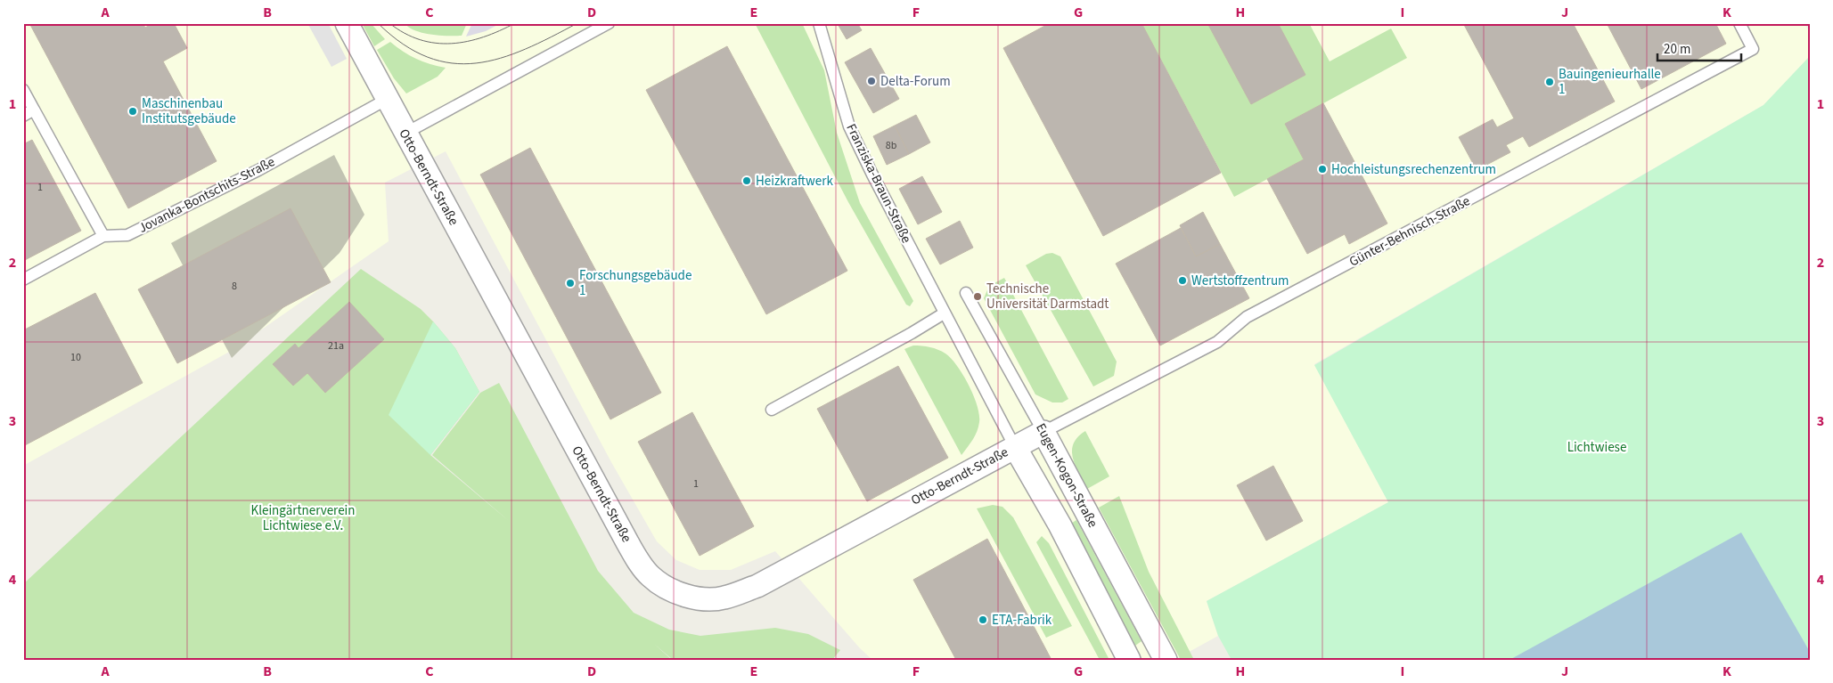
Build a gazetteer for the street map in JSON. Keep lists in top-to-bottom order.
{
  "streets": {
    "street": ["Otto-Berndt-Straße", "Eugen-Kogon-Straße"],
    "lane": ["Franziska-Braun-Straße", "Jovanka-Bontschits-Straße", "Günter-Behnisch-Straße"]
  },
  "crossings": [
    ["Otto-Berndt-Straße", "Jovanka-Bontschits-Straße"],
    ["Otto-Berndt-Straße", "Günter-Behnisch-Straße"],
    ["Otto-Berndt-Straße", "Eugen-Kogon-Straße"],
    ["Günter-Behnisch-Straße", "Eugen-Kogon-Straße"]
  ],
  "parks": ["Lichtwiese", "Kleingärtnerverein Lichtwiese e.V."],
  "places": [
    "Delta-Forum",
    "Bauingenieurhalle 1",
    "Maschinenbau Institutsgebäude",
    "Hochleistungsrechenzentrum",
    "Heizkraftwerk",
    "Wertstoffzentrum",
    "Forschungsgebäude 1",
    "Technische Universität Darmstadt",
    "ETA-Fabrik"
  ],
  "house_numbers": [
    "8b",
    "1",
    "8",
    "21a",
    "10",
    "1"
  ],
  "scale_bar": "20 m",
  "grid": {
    "columns": [
      "A",
      "B",
      "C",
      "D",
      "E",
      "F",
      "G",
      "H",
      "I",
      "J",
      "K"
    ],
    "rows": [
      "1",
      "2",
      "3",
      "4"
    ]
  }
}
